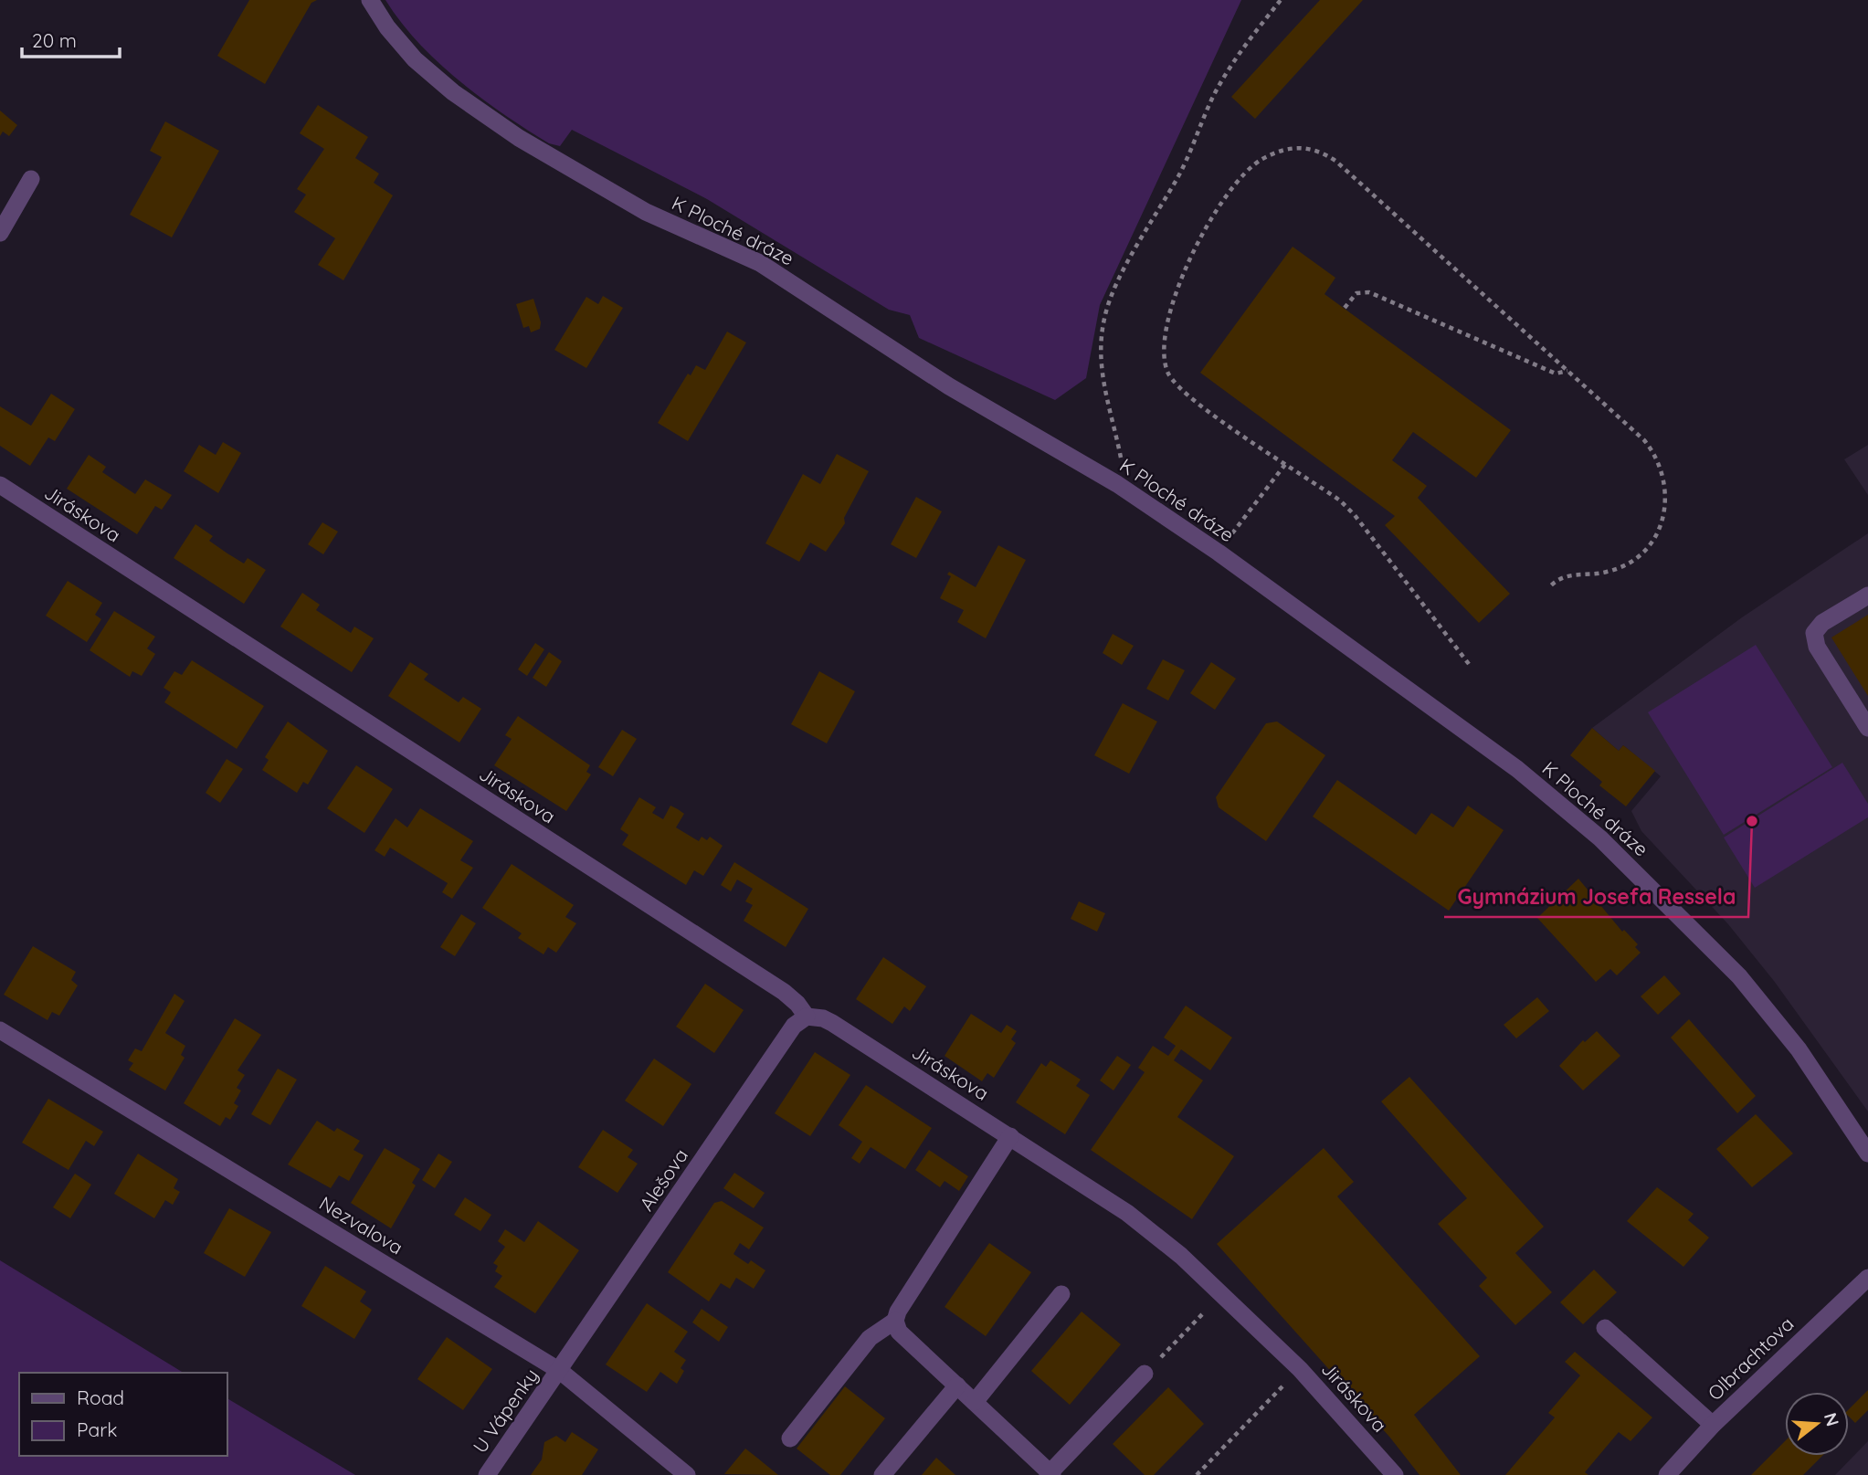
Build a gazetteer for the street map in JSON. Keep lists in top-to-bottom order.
{
  "streets": {
    "street": [
      "K Ploché dráze",
      "Jiráskova",
      "Alešova",
      "Nezvalova",
      "Olbrachtova",
      "U Vápenky"
    ]
  },
  "crossings": [
    ["Jiráskova", "Alešova"],
    ["Alešova", "Nezvalova"],
    ["Alešova", "U Vápenky"],
    ["Nezvalova", "U Vápenky"]
  ],
  "places": ["Gymnázium Josefa Ressela"],
  "legend": ["Road", "Park"],
  "scale_bar": "20 m",
  "north": "right"
}
